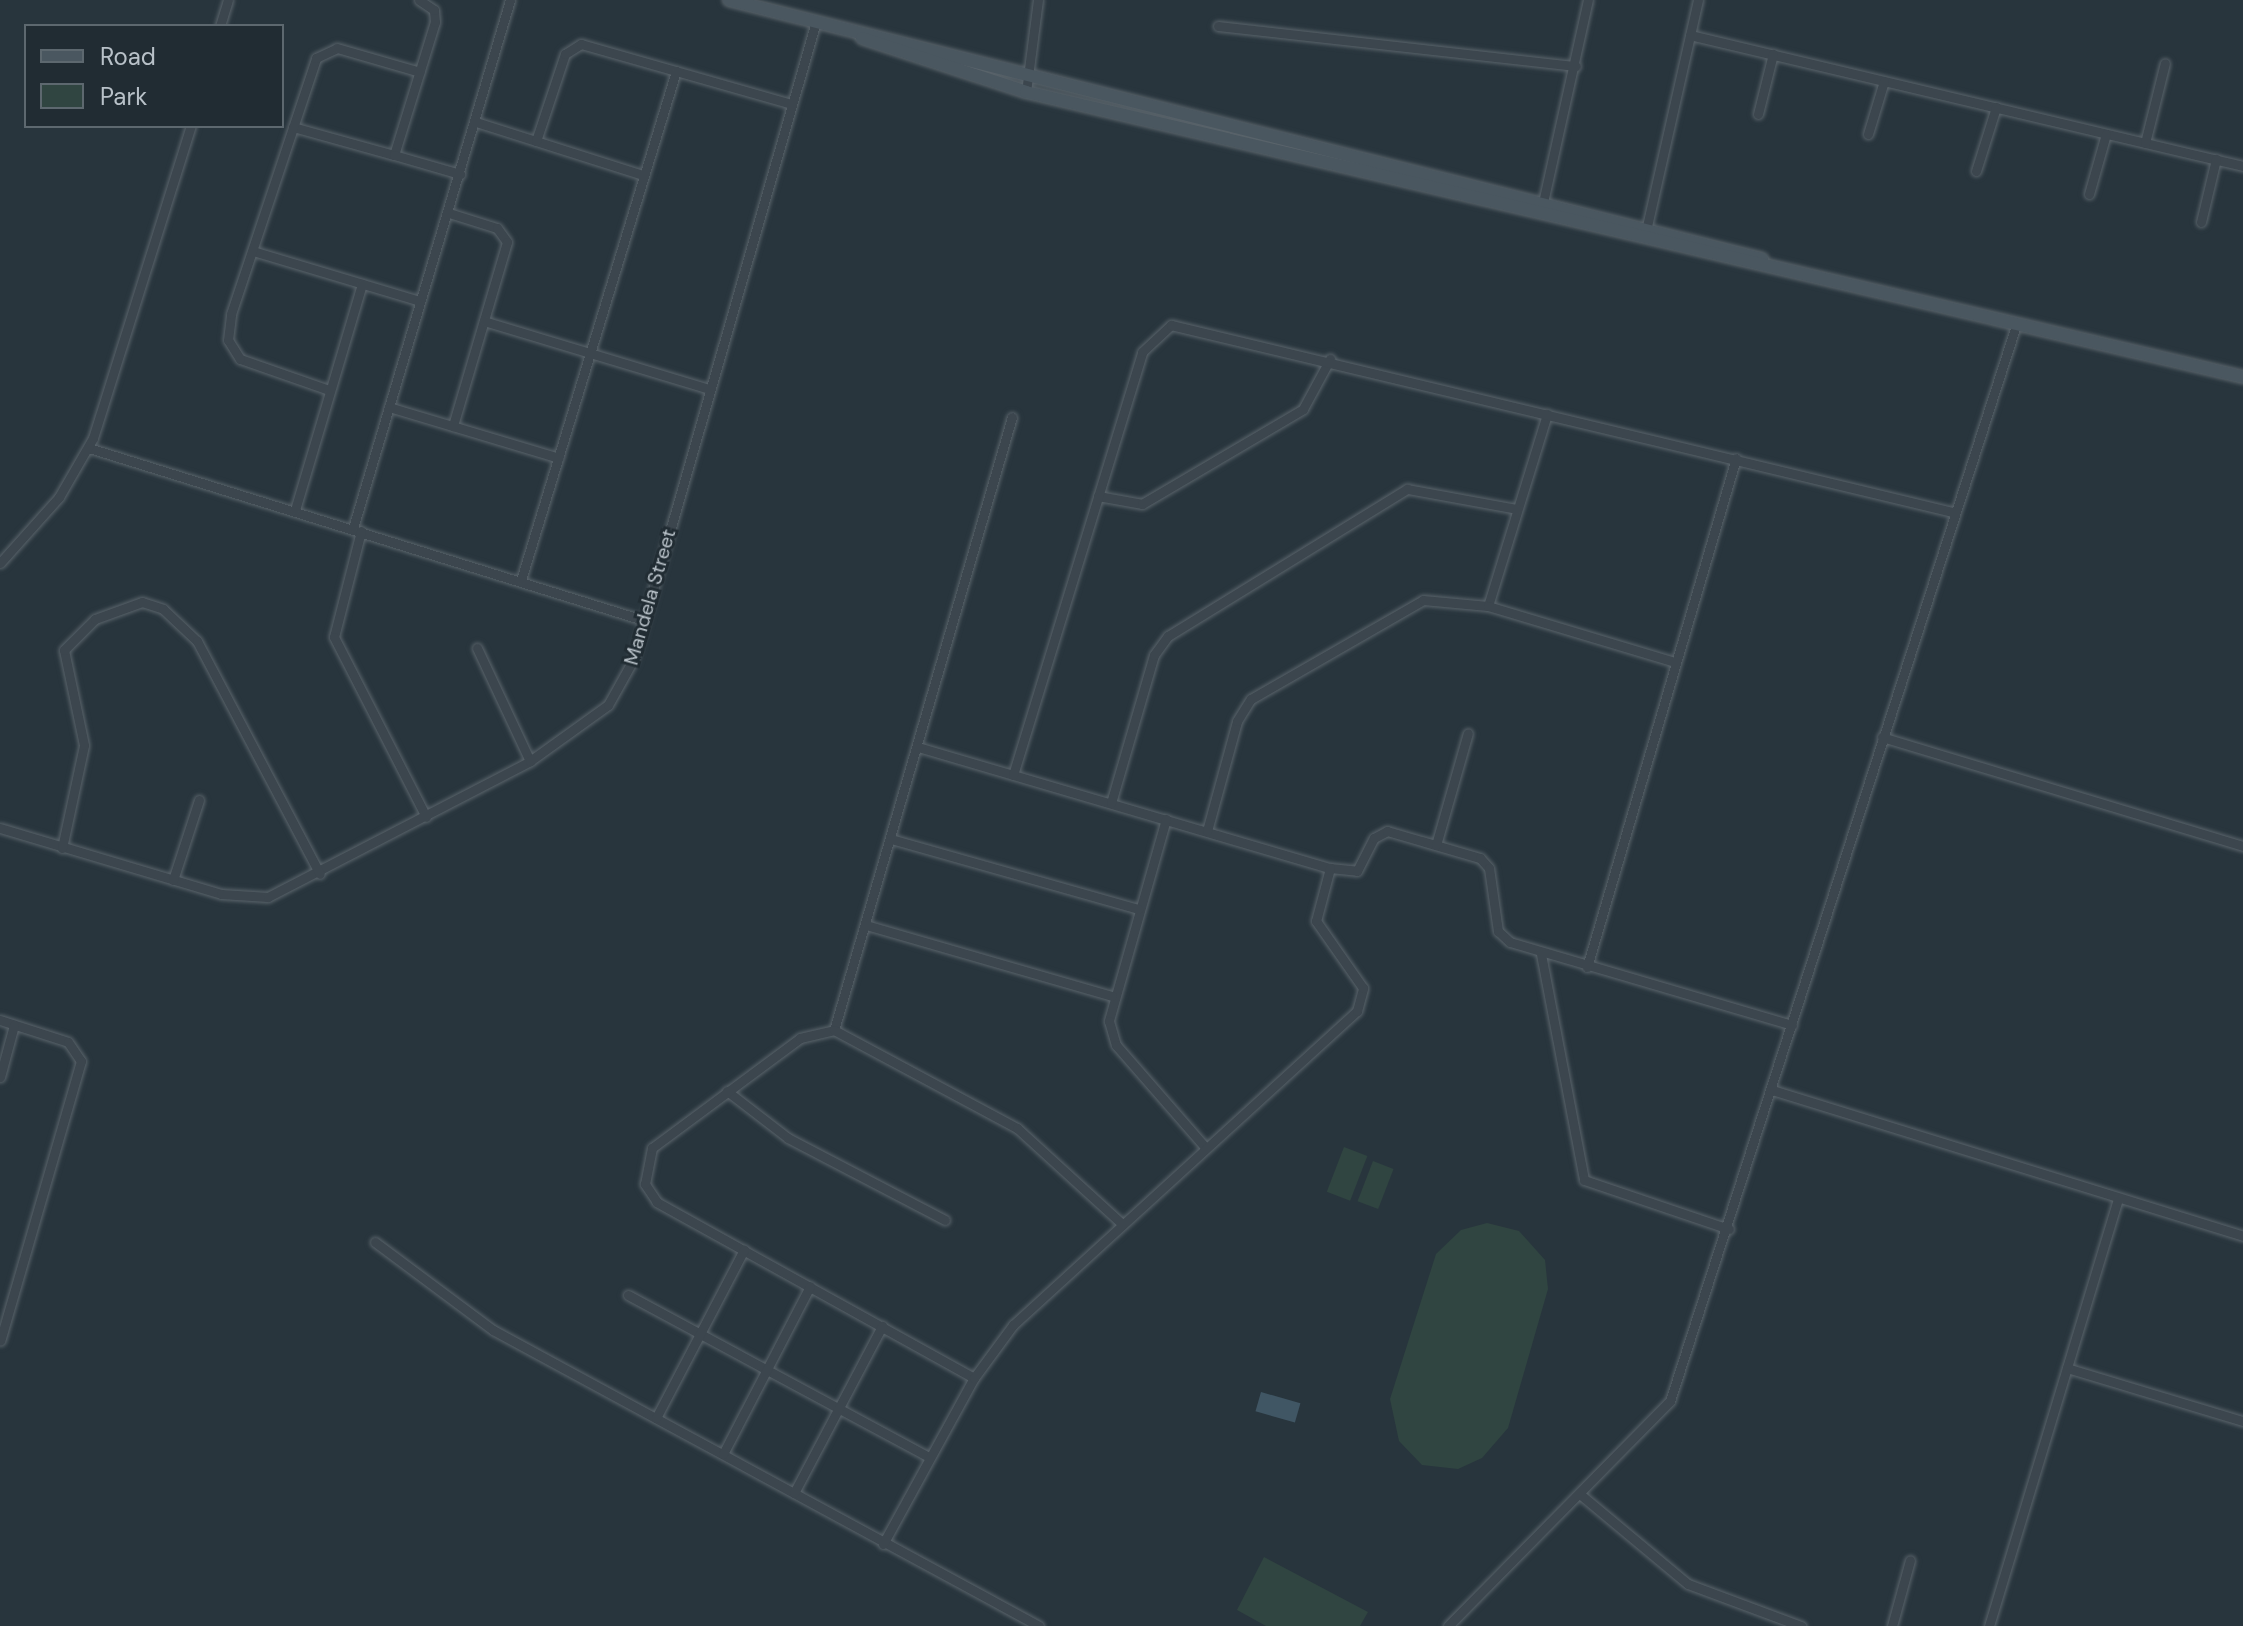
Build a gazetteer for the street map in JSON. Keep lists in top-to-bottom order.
{
  "streets": {
    "street": ["Mandela Street"]
  },
  "legend": ["Road", "Park"]
}
